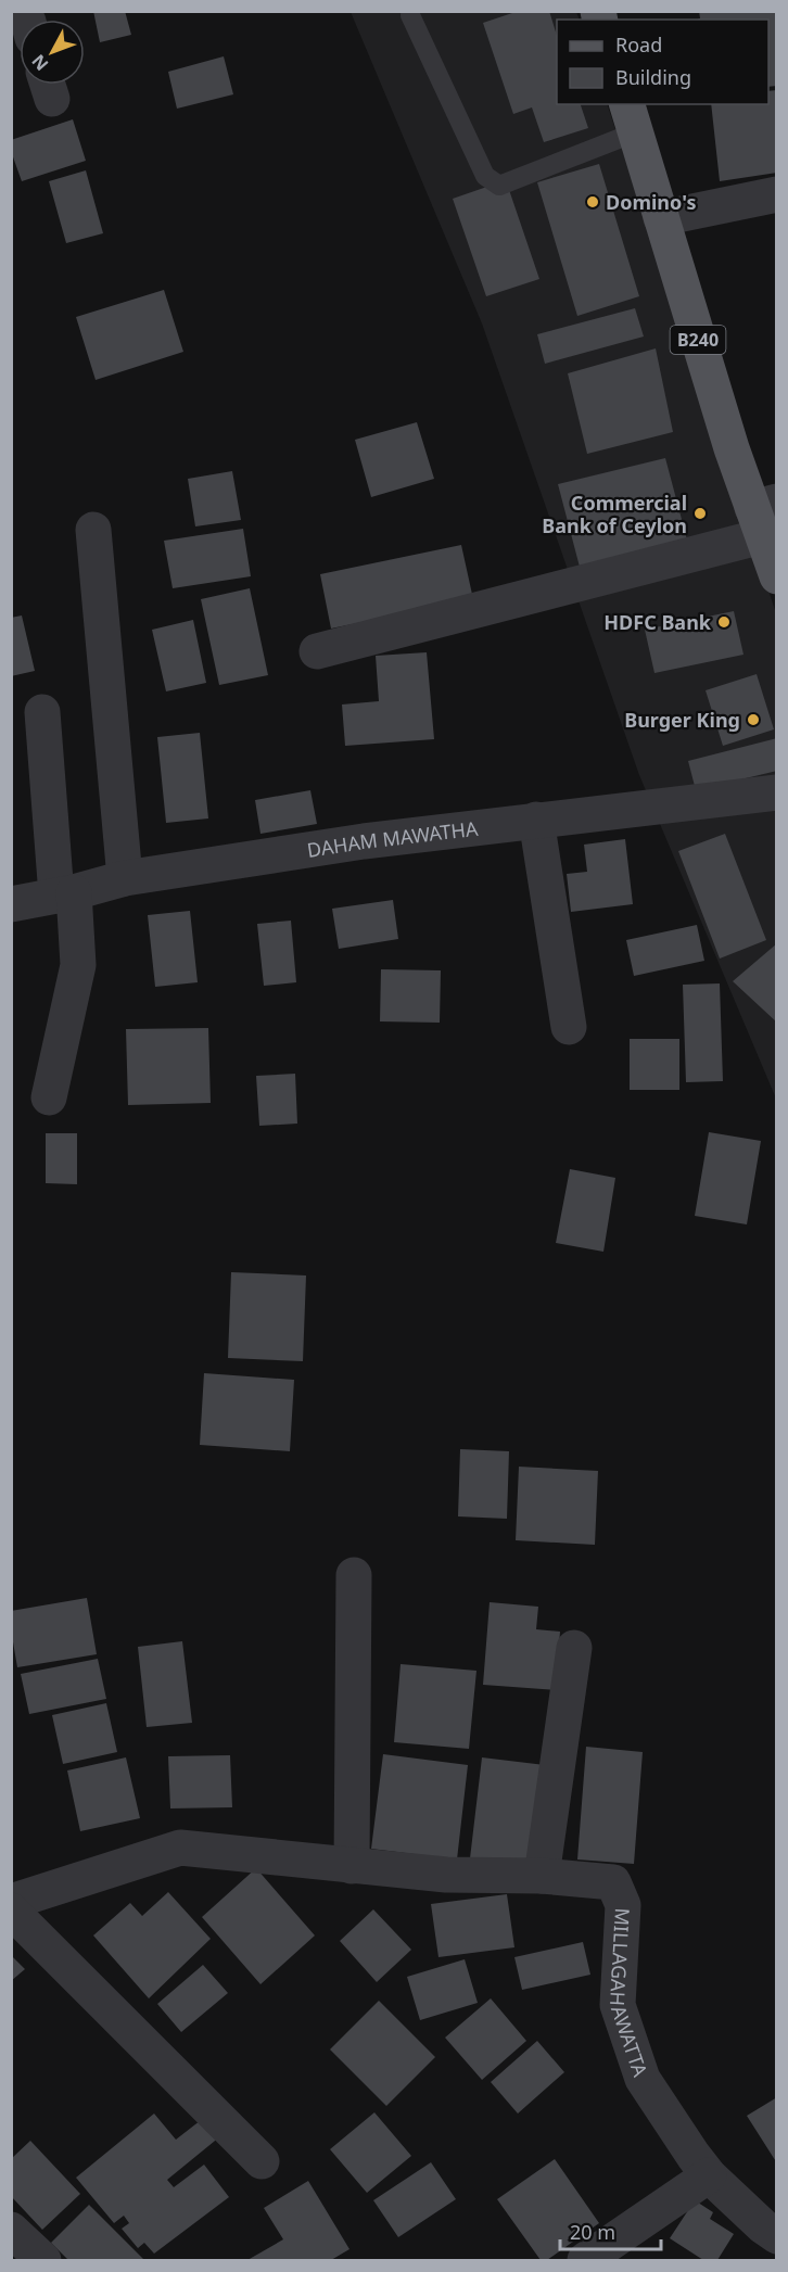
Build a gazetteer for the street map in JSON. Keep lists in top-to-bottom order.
{
  "streets": {
    "main road": ["B240"],
    "street": ["DAHAM MAWATHA", "MILLAGAHAWATTA"]
  },
  "places": [
    "Domino's",
    "Commercial Bank of Ceylon",
    "HDFC Bank",
    "Burger King"
  ],
  "legend": ["Road", "Building"],
  "scale_bar": "20 m",
  "north": "bottom left"
}
